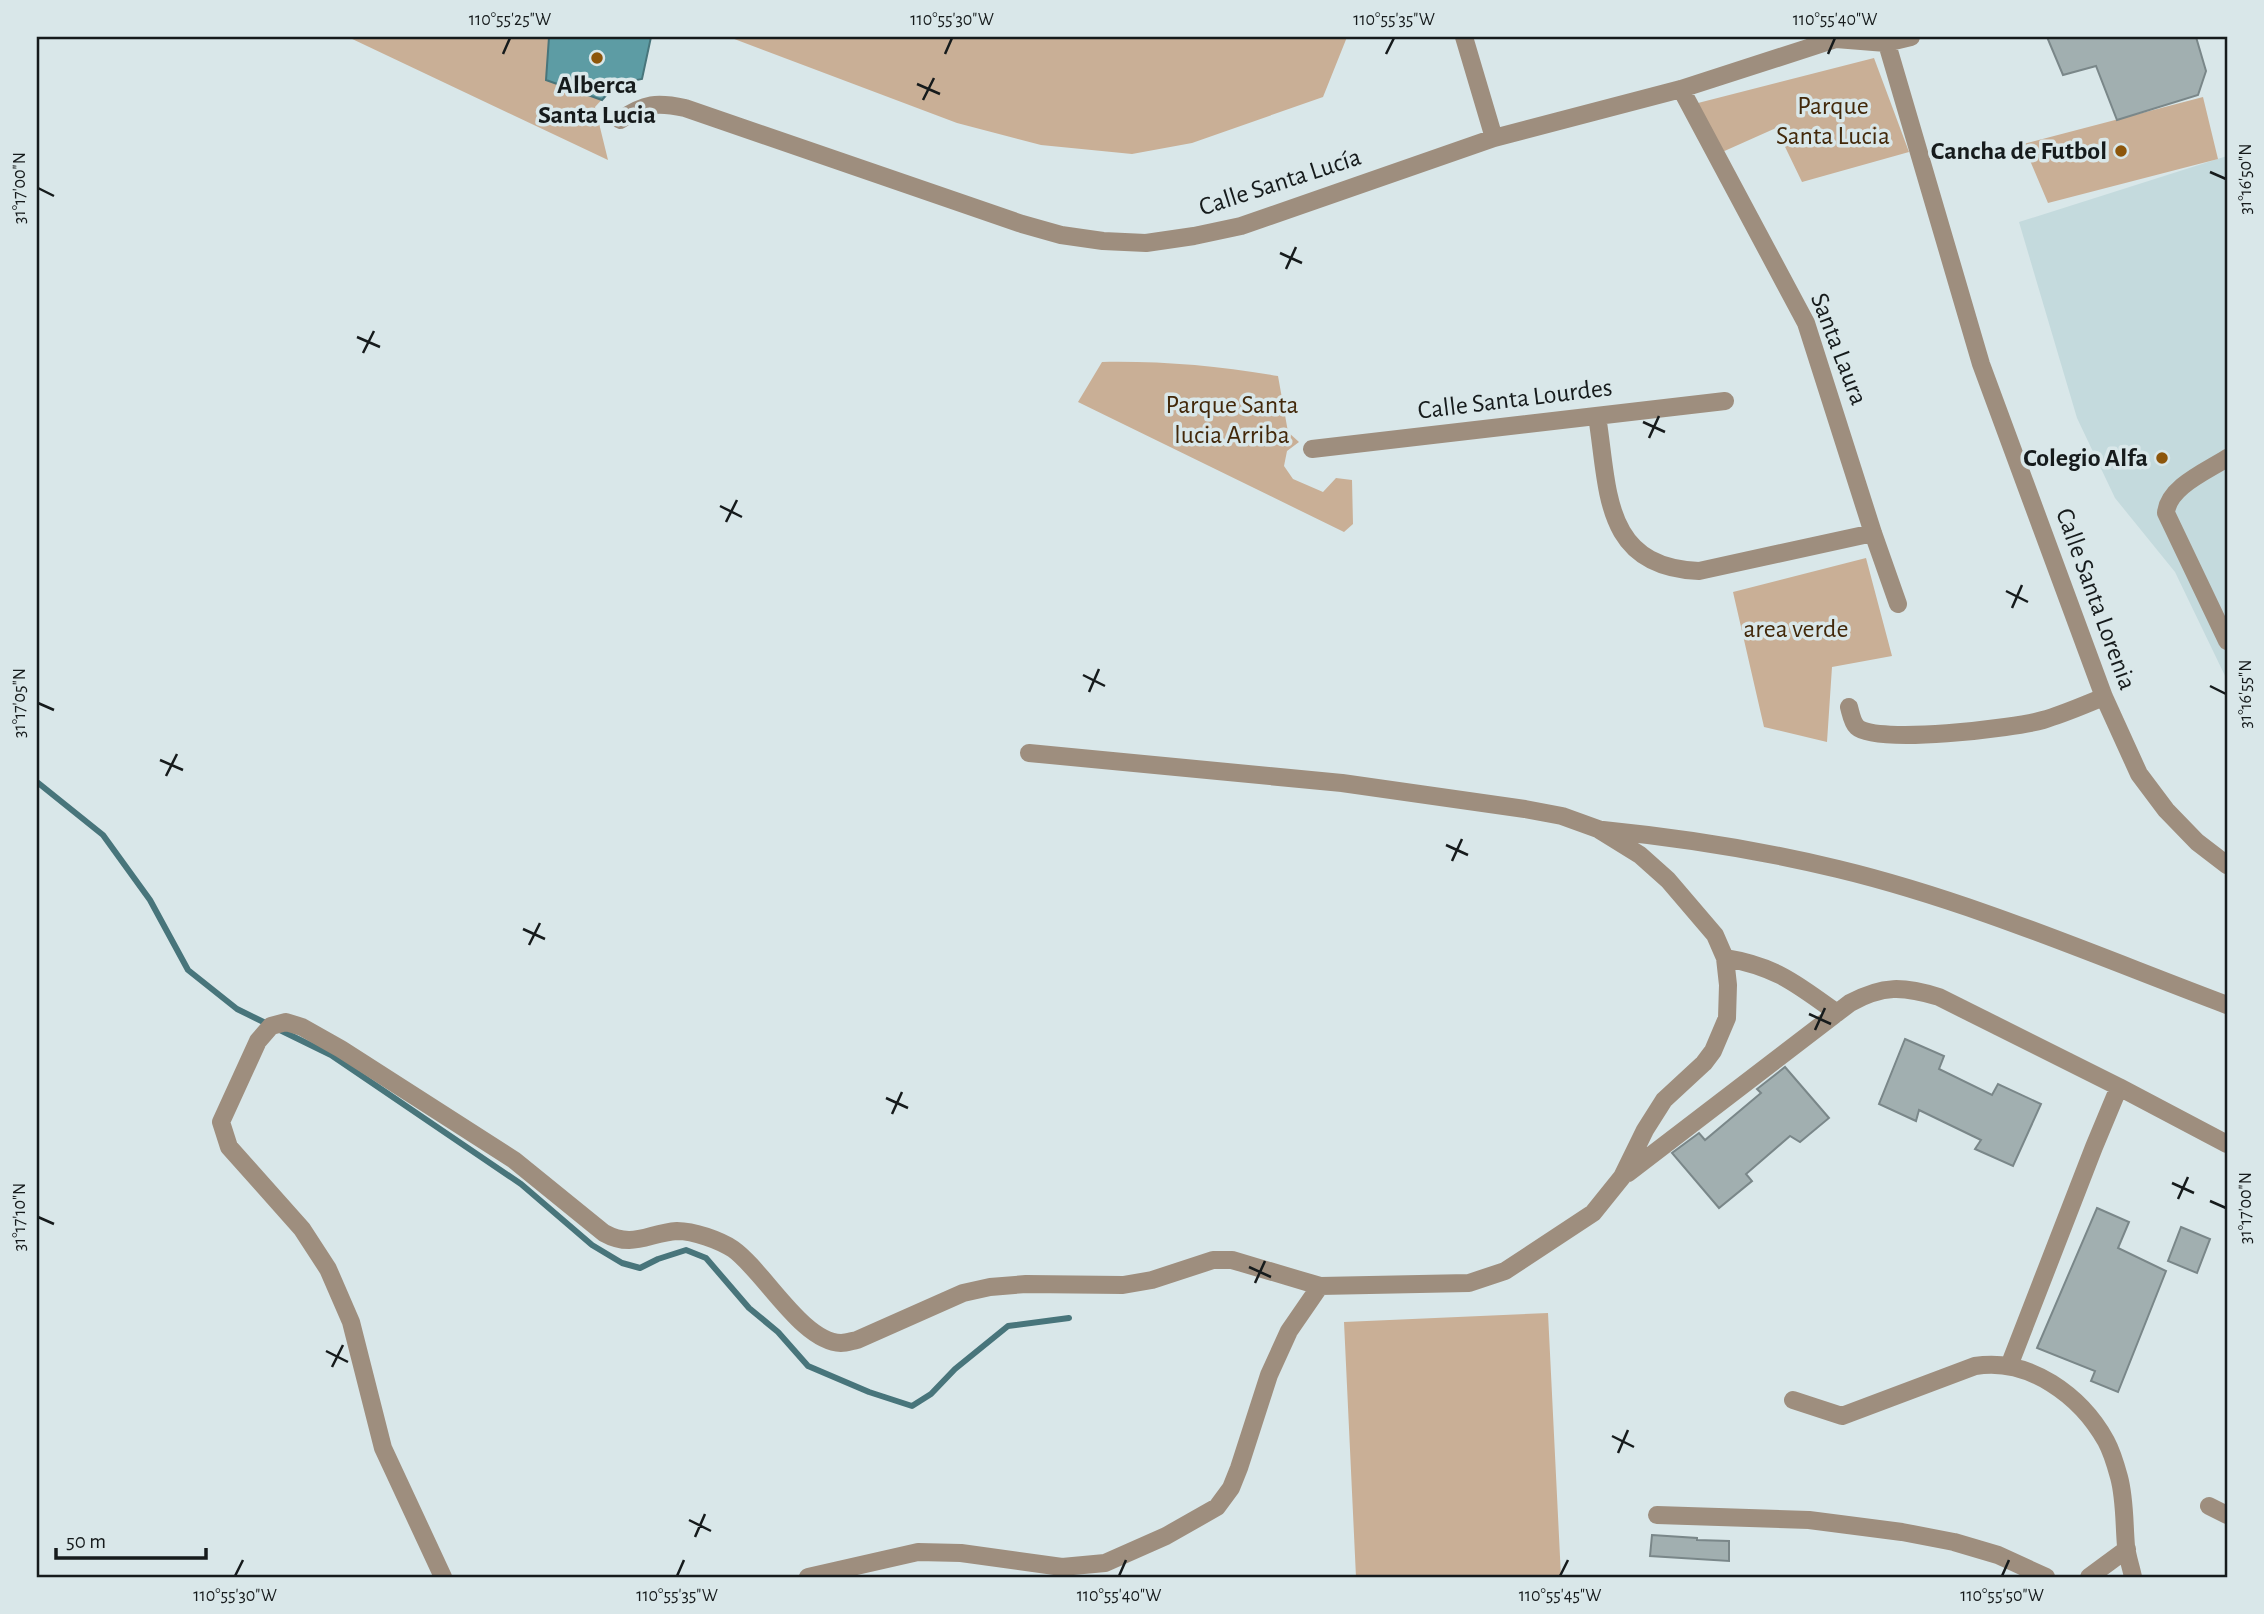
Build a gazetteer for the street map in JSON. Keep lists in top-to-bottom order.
{
  "streets": {
    "street": [
      "Calle Santa Lucía",
      "Santa Laura",
      "Calle Santa Lourdes",
      "Calle Santa Lorenia"
    ]
  },
  "crossings": [
    ["Calle Santa Lucía", "Santa Laura"],
    ["Calle Santa Lucía", "Calle Santa Lorenia"]
  ],
  "parks": ["Parque Santa Lucia", "Parque Santa lucia Arriba", "area verde"],
  "places": ["Alberca Santa Lucia", "Cancha de Futbol", "Colegio Alfa"],
  "scale_bar": "50 m",
  "coordinates": [
    "110°55'25\"W",
    "110°55'30\"W",
    "110°55'35\"W",
    "110°55'40\"W",
    "31°16'50\"N",
    "31°17'00\"N",
    "31°16'55\"N",
    "31°17'05\"N",
    "31°17'10\"N",
    "110°55'45\"W",
    "110°55'50\"W"
  ]
}
